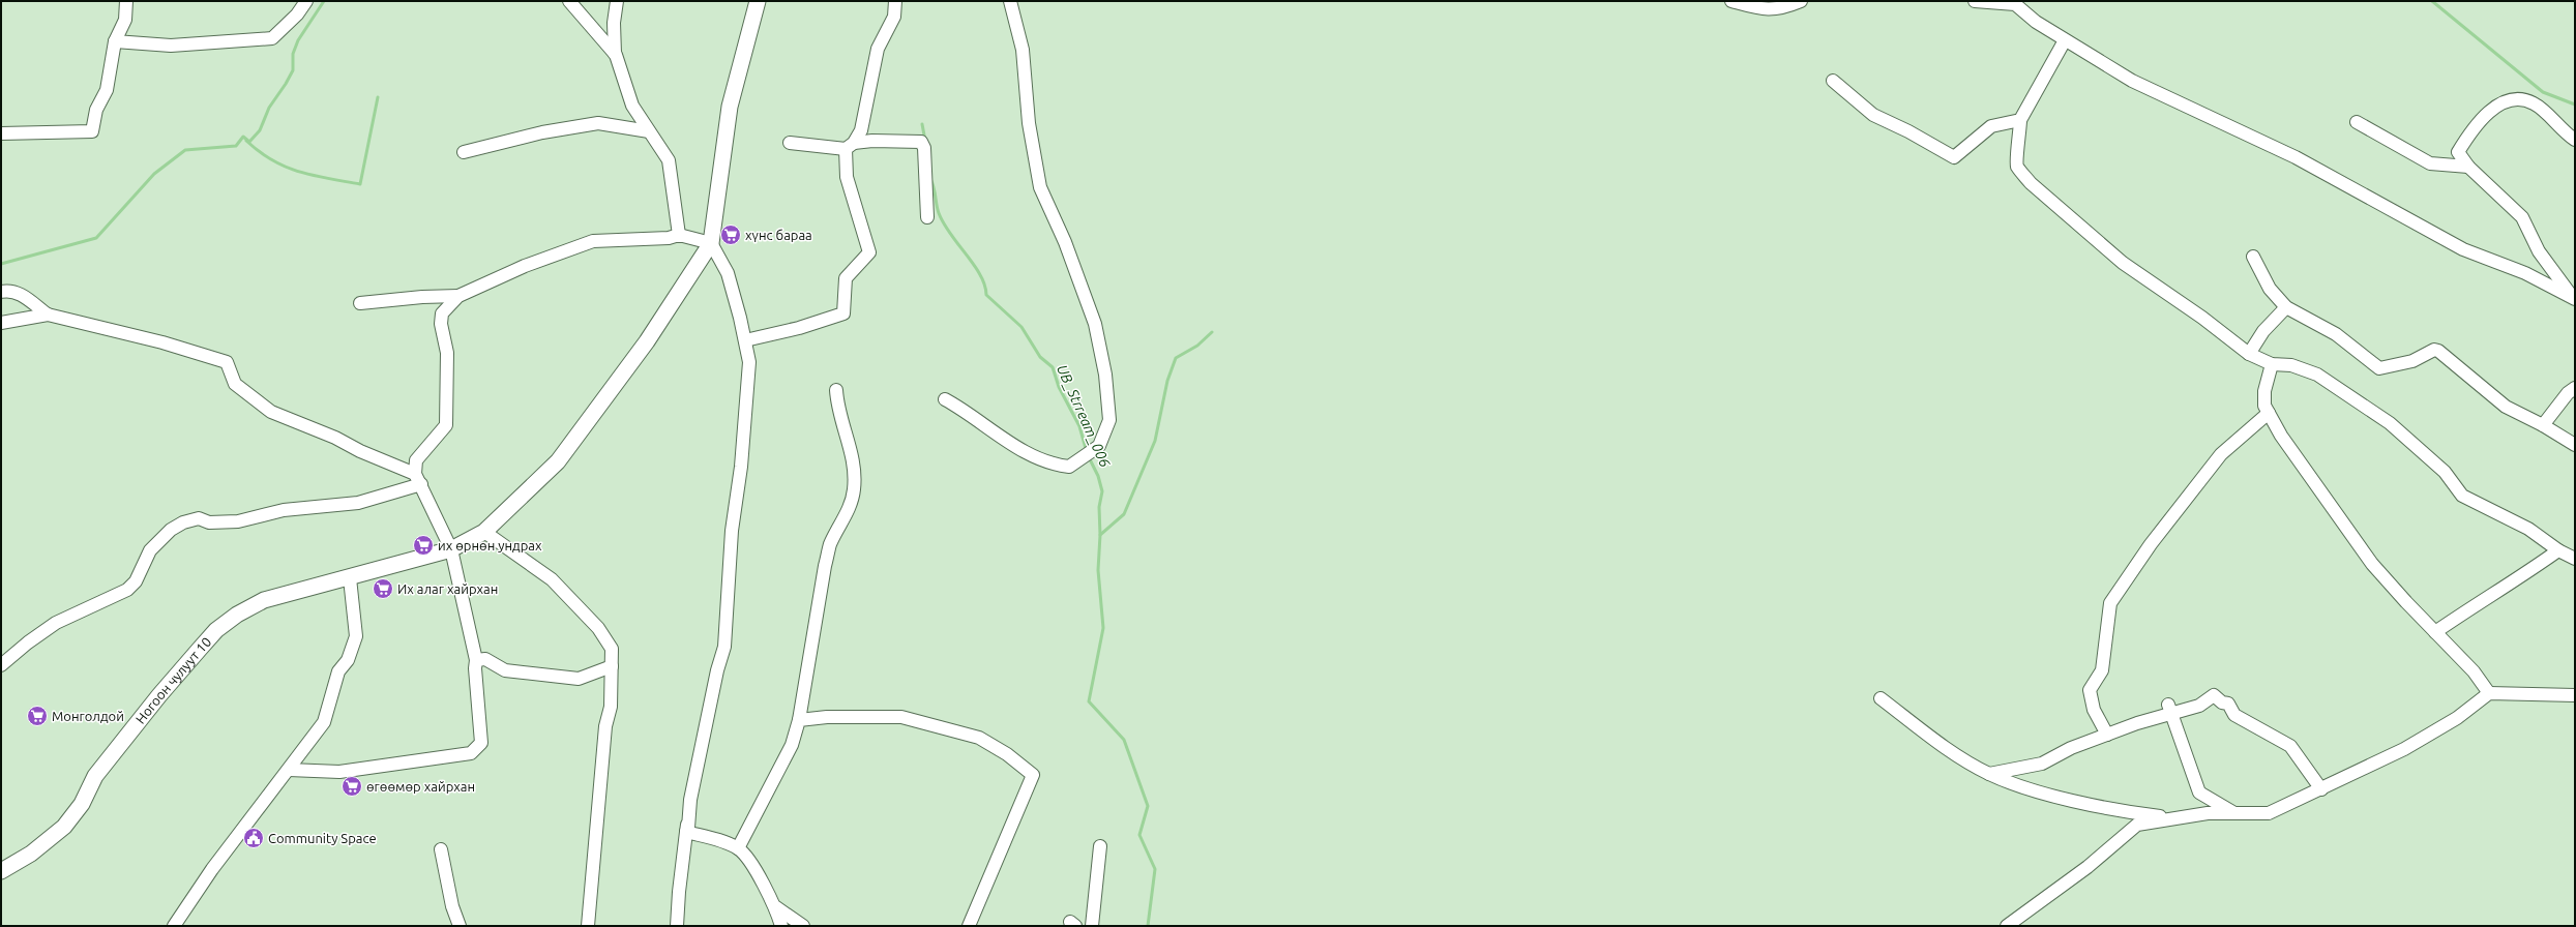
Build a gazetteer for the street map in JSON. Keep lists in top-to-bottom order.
{
  "streets": {
    "street": ["Ногоон чулуут 10"]
  },
  "water": ["UB_Strream_006"],
  "places": {
    "supermarket": [
      "хүнс бараа",
      "их өрнөн ундрах",
      "Их алаг хайрхан",
      "Монголдой",
      "өгөөмөр хайрхан"
    ],
    "public building": ["Community Space"]
  }
}
